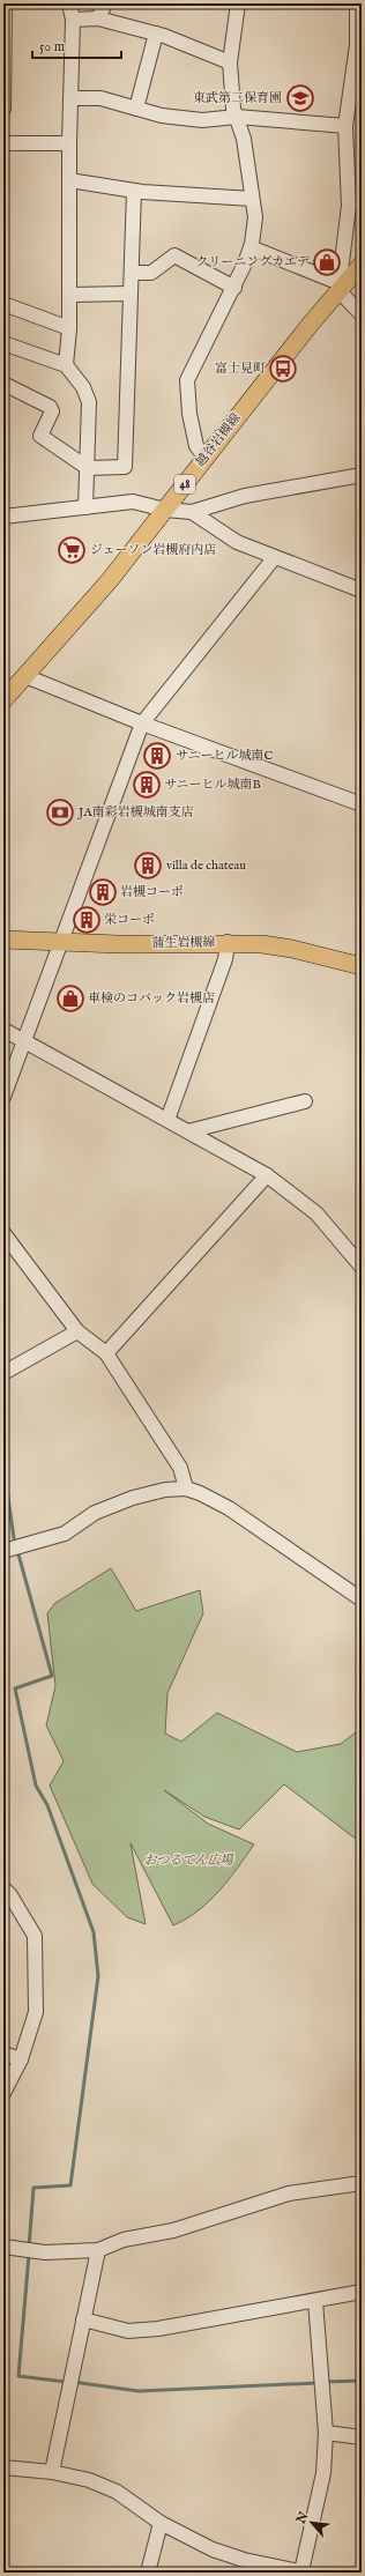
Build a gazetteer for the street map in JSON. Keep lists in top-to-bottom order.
{
  "streets": {
    "main road": ["越谷岩槻線", "48", "蒲生岩槻線"]
  },
  "parks": ["おつるてん広場"],
  "places": {
    "school or university": ["東武第二保育園"],
    "shop": ["クリーニングカエデ", "車検のコバック岩槻店"],
    "bus stop": ["富士見町"],
    "supermarket": ["ジェーソン岩槻府内店"],
    "building": [
      "サニーヒル城南C",
      "サニーヒル城南B",
      "villa de chateau",
      "岩槻コーポ",
      "栄コーポ"
    ],
    "bank": ["JA南彩岩槻城南支店"]
  },
  "scale_bar": "50 m",
  "north": "top left"
}
